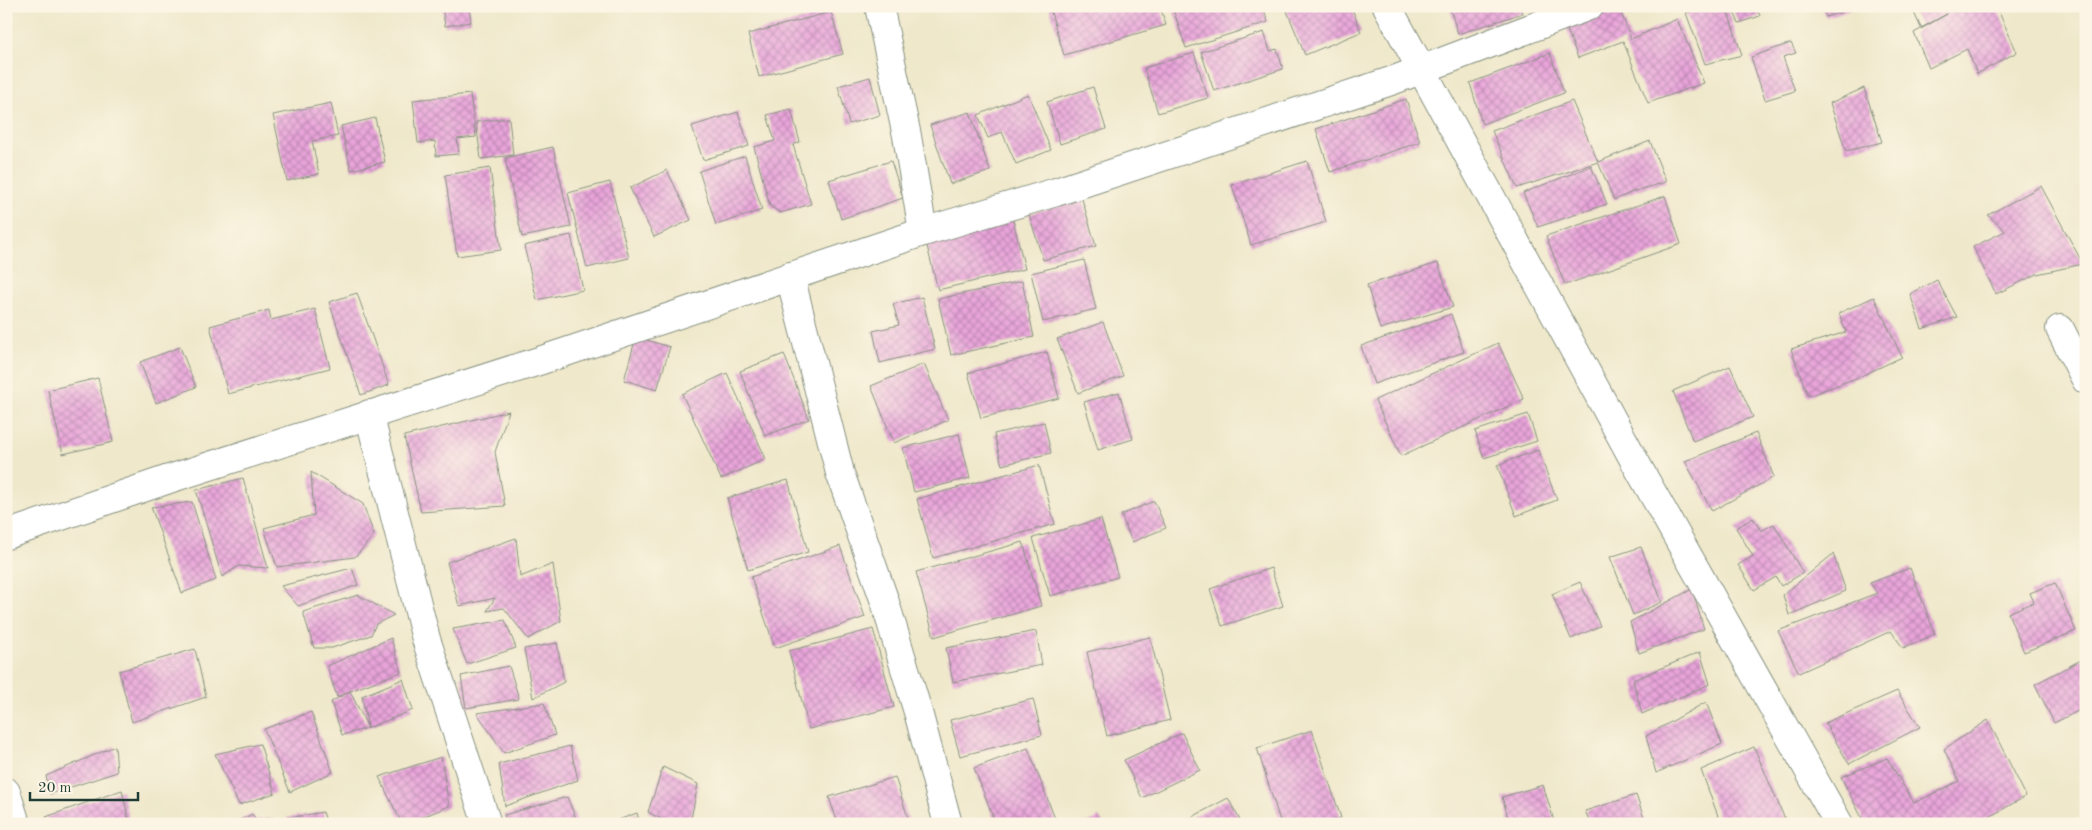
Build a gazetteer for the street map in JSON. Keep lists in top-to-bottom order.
{
  "scale_bar": "20 m"
}
